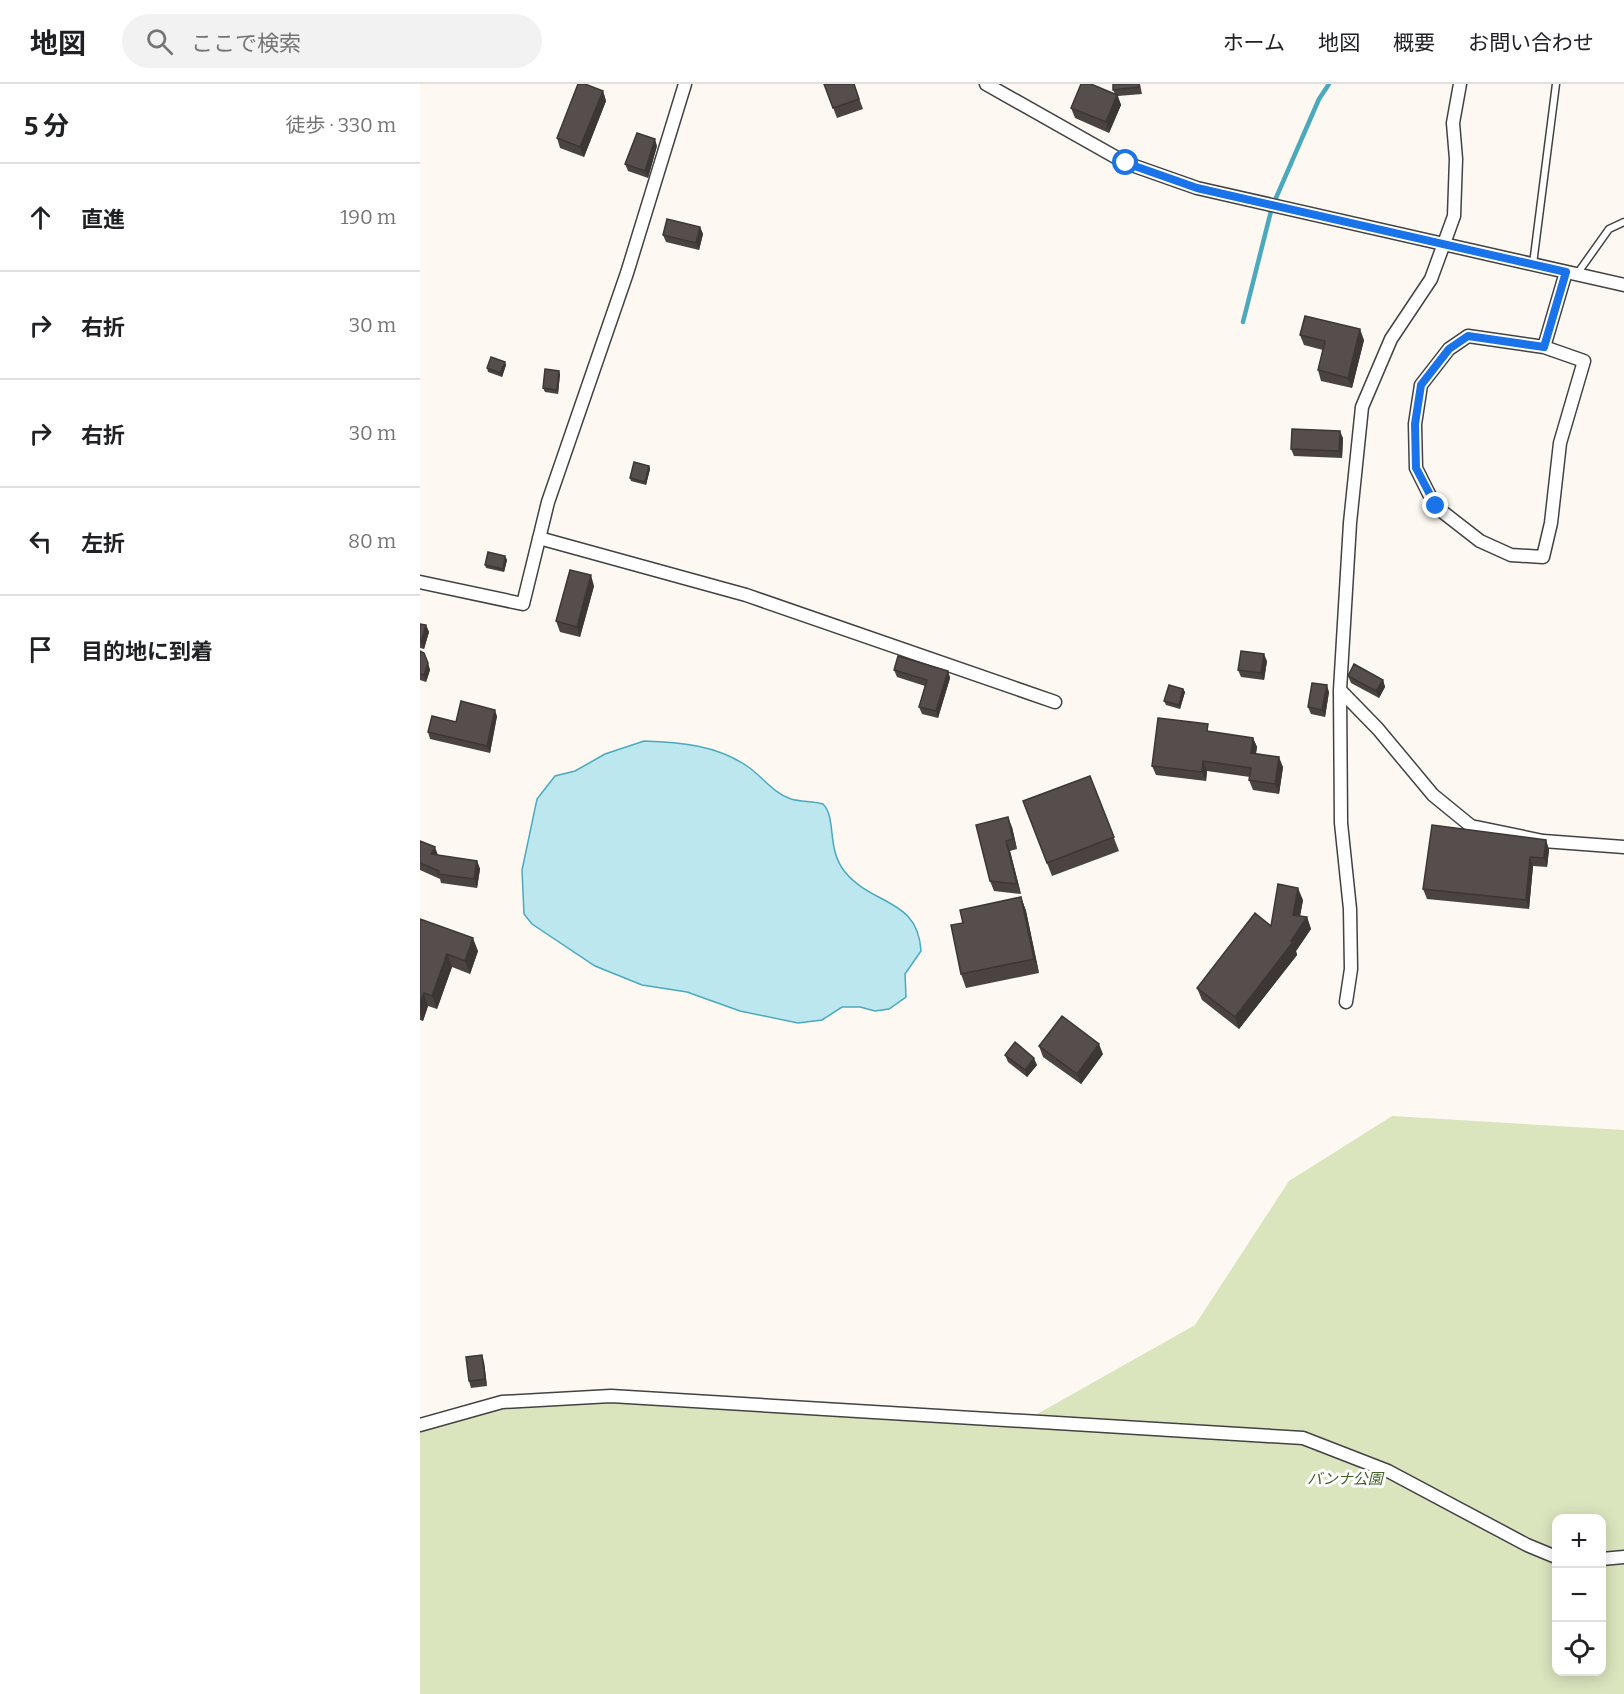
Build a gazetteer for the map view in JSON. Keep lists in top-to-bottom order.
{
  "parks": ["バンナ公園"],
  "page": {
    "header": "地図",
    "search": "ここで検索",
    "nav": [
      "ホーム",
      "地図",
      "概要",
      "お問い合わせ"
    ],
    "heading": ["5 分", "徒歩 · 330 m"],
    "list": [
      ["直進", "190 m"],
      ["右折", "30 m"],
      ["右折", "30 m"],
      ["左折", "80 m"],
      "目的地に到着"
    ],
    "map_buttons": ["+", "−"]
  }
}
